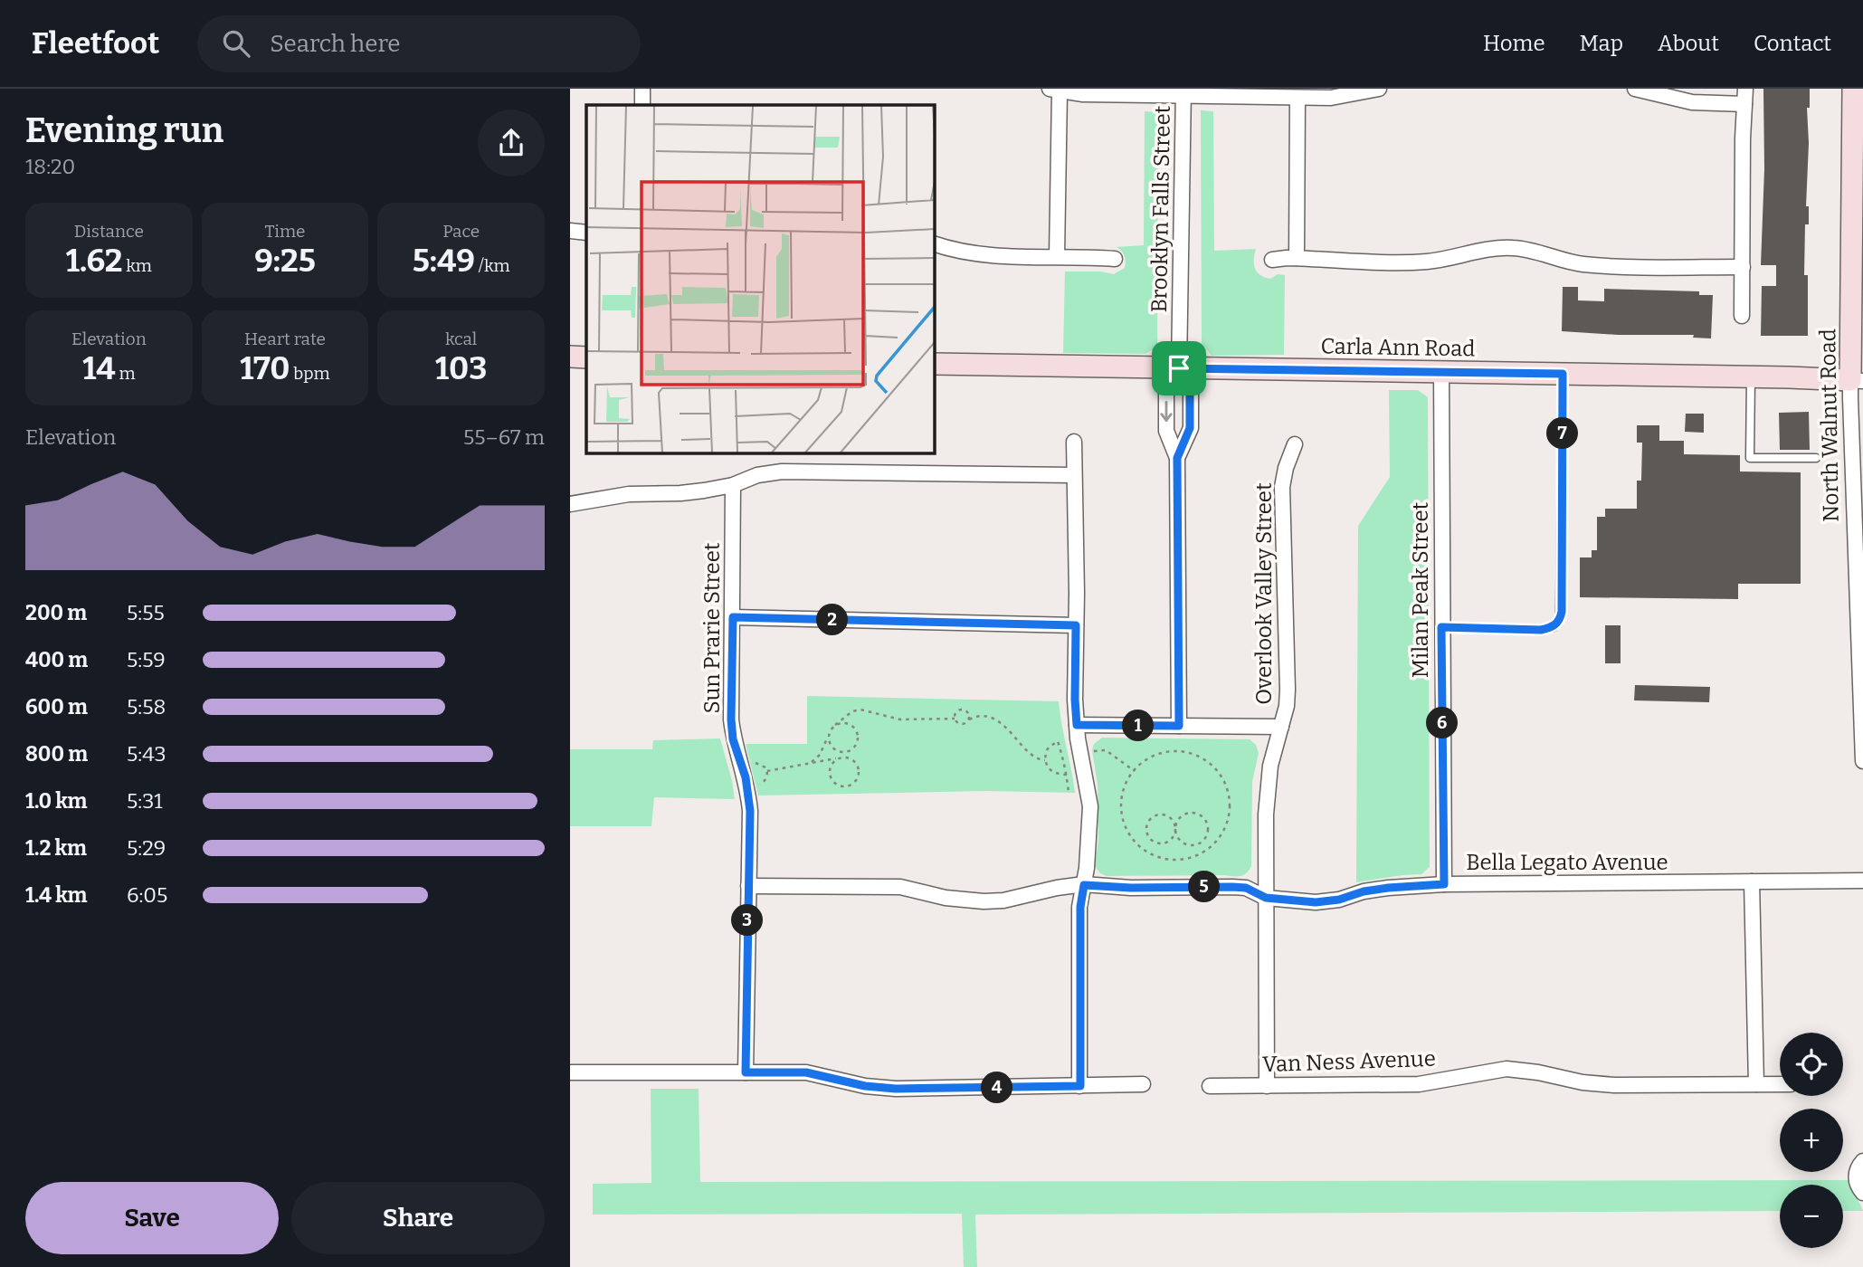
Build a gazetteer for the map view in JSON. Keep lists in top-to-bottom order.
{
  "streets": {
    "street": [
      "Brooklyn Falls Street",
      "Carla Ann Road",
      "North Walnut Road",
      "Milan Peak Street",
      "Overlook Valley Street",
      "Sun Prarie Street",
      "Bella Legato Avenue",
      "Van Ness Avenue"
    ]
  },
  "crossings": [
    ["Brooklyn Falls Street", "Carla Ann Road"],
    ["Carla Ann Road", "North Walnut Road"],
    ["Carla Ann Road", "Milan Peak Street"],
    ["Milan Peak Street", "Bella Legato Avenue"],
    ["Overlook Valley Street", "Bella Legato Avenue"],
    ["Overlook Valley Street", "Van Ness Avenue"],
    ["Sun Prarie Street", "Bella Legato Avenue"]
  ],
  "page": {
    "header": "Fleetfoot",
    "search": "Search here",
    "nav": [
      "Home",
      "Map",
      "About",
      "Contact"
    ],
    "heading": ["Evening run", "18:20"],
    "stats": [
      ["Distance", "1.62 km"],
      ["Time", "9:25"],
      ["Pace", "5:49 /km"],
      ["Elevation", "14 m"],
      ["Heart rate", "170 bpm"],
      ["kcal", "103"]
    ],
    "chart": ["Elevation", "55–67 m"],
    "pins": [
      "7",
      "2",
      "6",
      "1",
      "5",
      "3",
      "4"
    ],
    "list": [
      {
        "name": "200 m",
        "note": "5:55"
      },
      {
        "name": "400 m",
        "note": "5:59"
      },
      {
        "name": "600 m",
        "note": "5:58"
      },
      {
        "name": "800 m",
        "note": "5:43"
      },
      {
        "name": "1.0 km",
        "note": "5:31"
      },
      {
        "name": "1.2 km",
        "note": "5:29"
      },
      {
        "name": "1.4 km",
        "note": "6:05"
      }
    ],
    "map_buttons": ["+", "−"],
    "buttons": ["Save", "Share"]
  }
}
